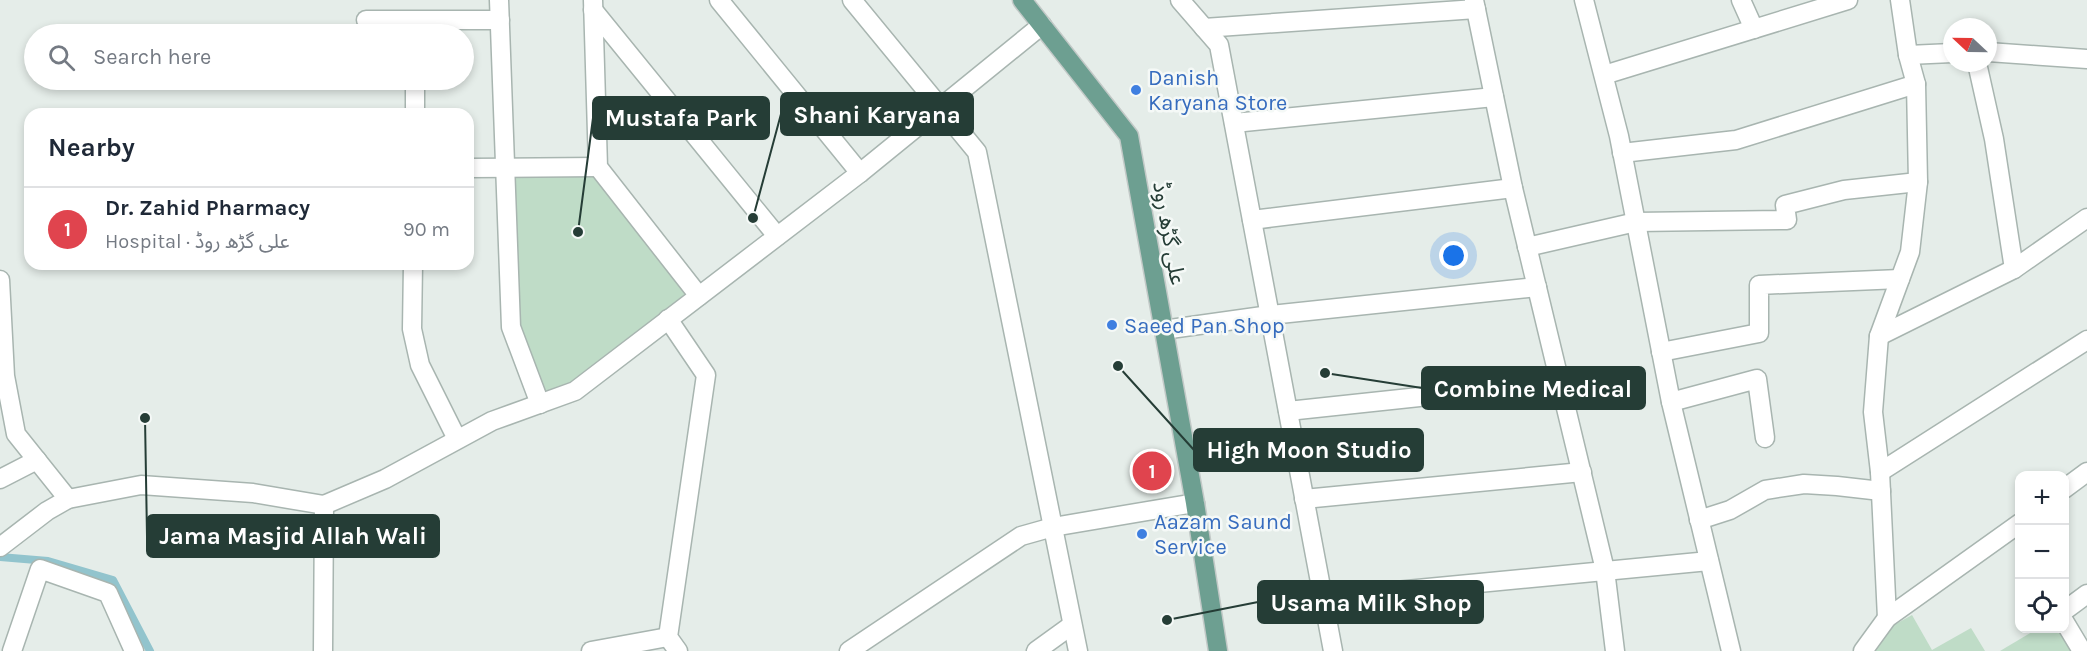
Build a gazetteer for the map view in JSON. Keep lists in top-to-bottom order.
{
  "streets": {
    "main road": ["علی گڑھ روڈ"]
  },
  "places": [
    "Danish Karyana Store",
    "Shani Karyana",
    "Mustafa Park",
    "Saeed Pan Shop",
    "High Moon Studio",
    "Combine Medical",
    "Jama Masjid Allah Wali",
    "Aazam Saund Service",
    "Usama Milk Shop"
  ],
  "north": "left",
  "page": {
    "search": "Search here",
    "heading": "Nearby",
    "list": [
      {
        "mark": "1",
        "name": "Dr. Zahid Pharmacy",
        "note": "Hospital · علی گڑھ روڈ",
        "value": "90 m"
      }
    ],
    "pins": "1",
    "map_buttons": ["+", "−"]
  }
}
